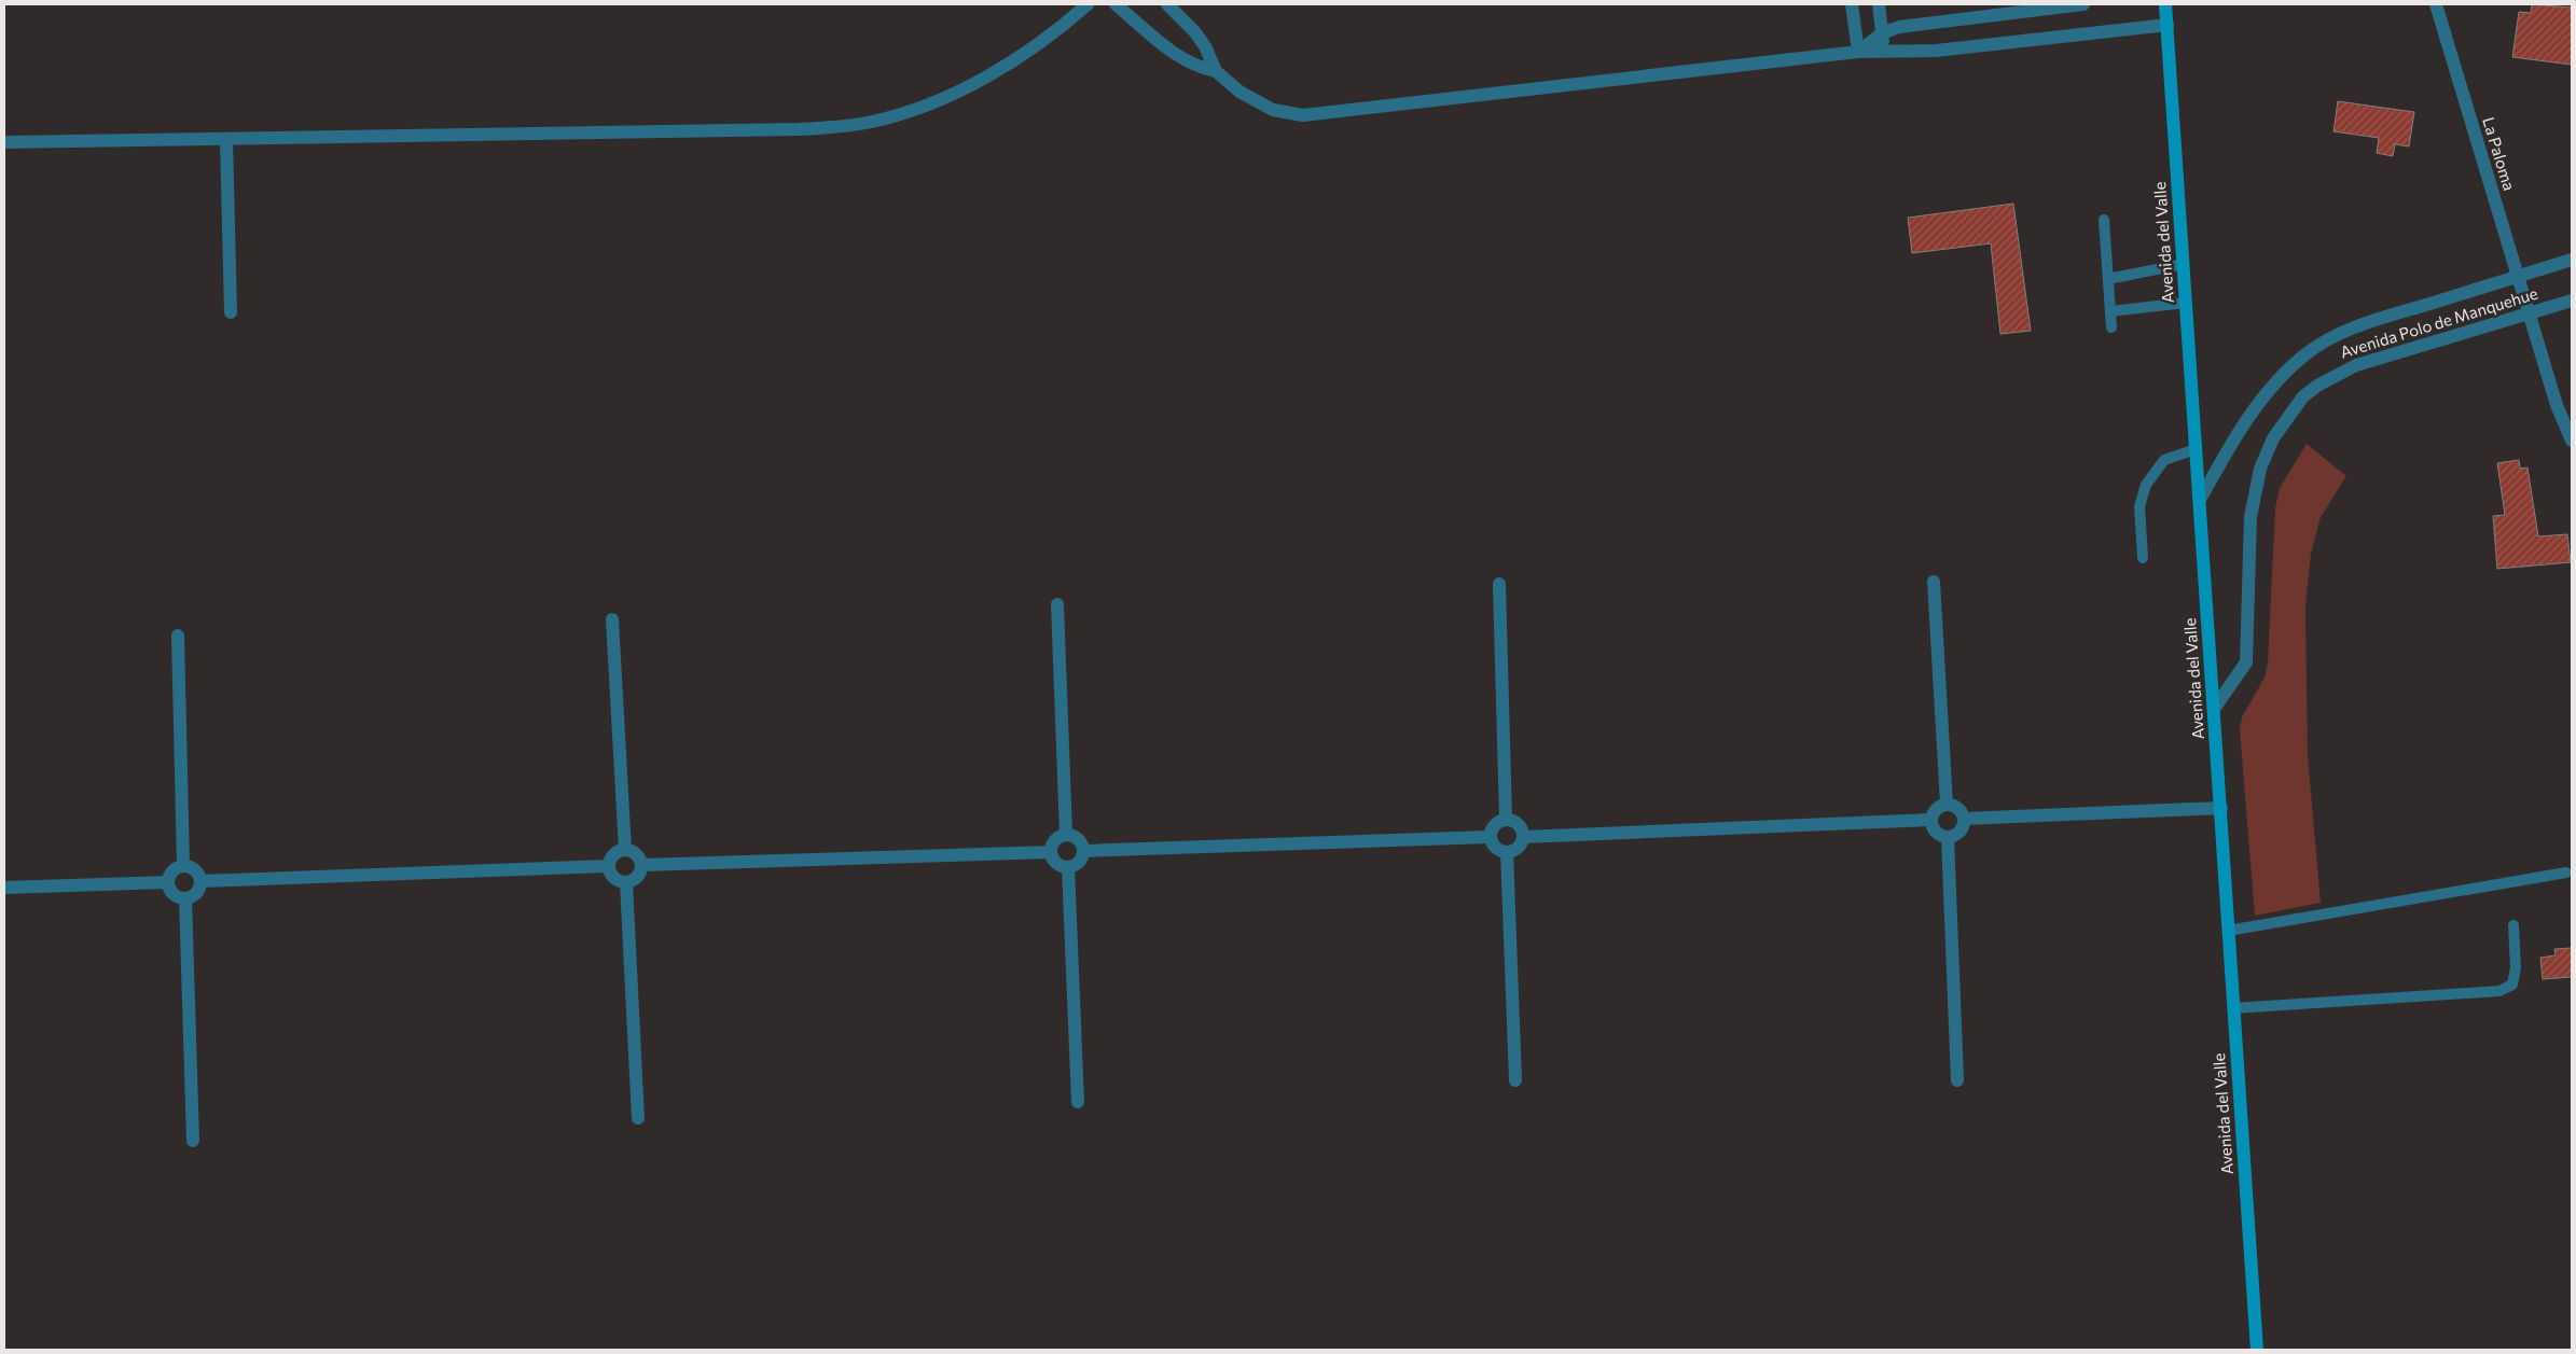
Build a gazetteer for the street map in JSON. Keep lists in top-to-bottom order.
{
  "streets": {
    "street": ["La Paloma", "Avenida del Valle", "Avenida Polo de Manquehue"]
  },
  "crossings": [
    ["La Paloma", "Avenida Polo de Manquehue"],
    ["Avenida del Valle", "Avenida Polo de Manquehue"]
  ]
}
